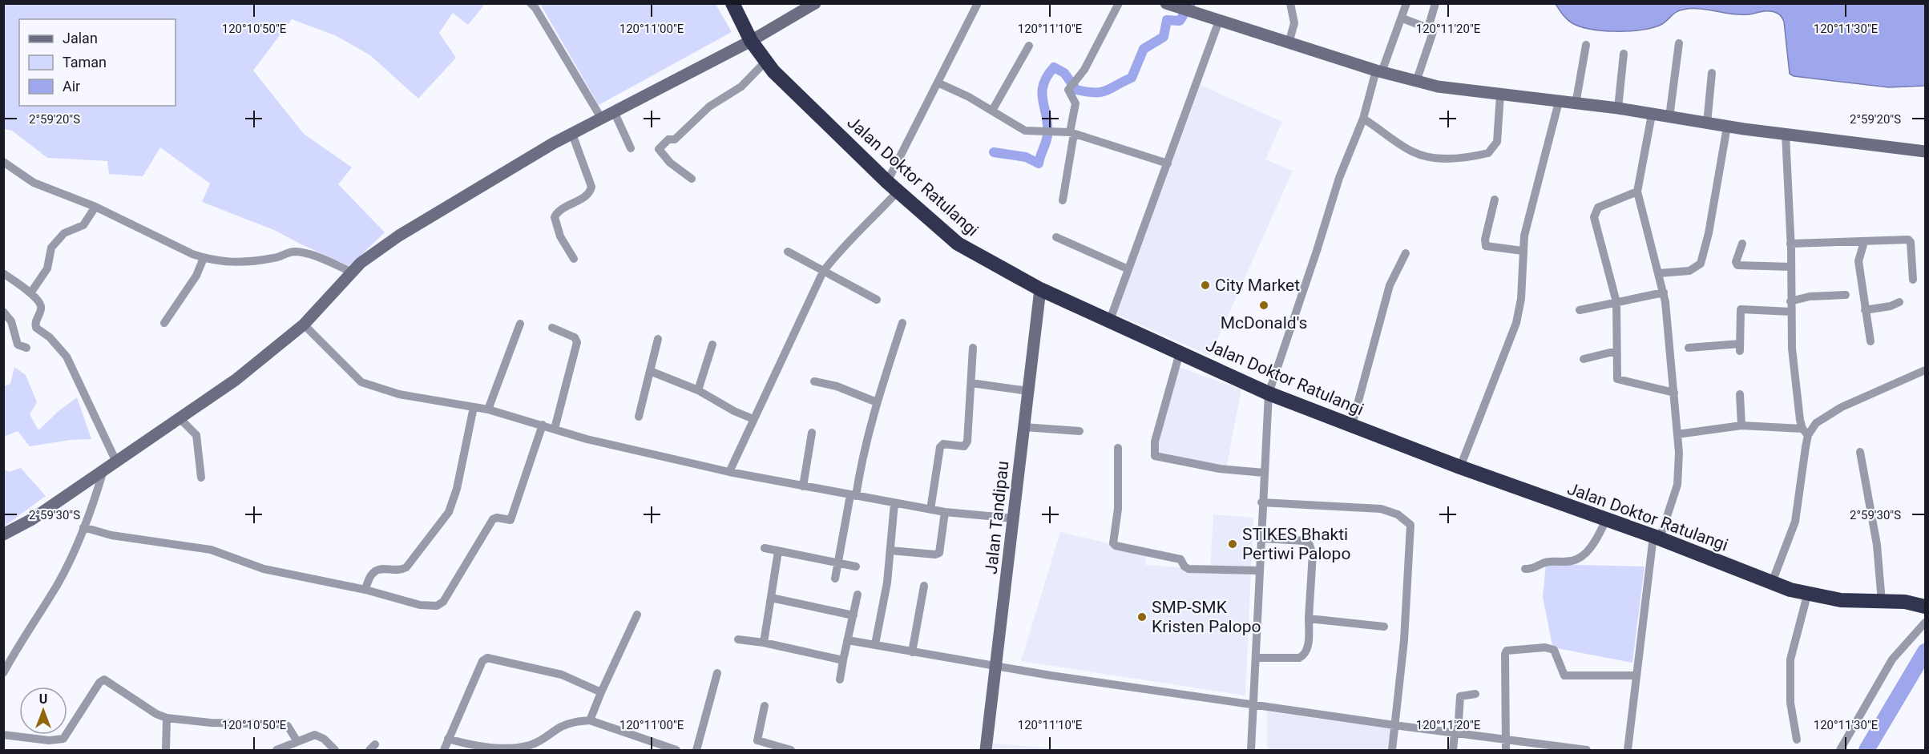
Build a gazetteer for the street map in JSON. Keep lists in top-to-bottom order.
{
  "streets": {
    "highway": ["Jalan Doktor Ratulangi"],
    "street": ["Jalan Tandipau"]
  },
  "crossings": [
    ["Jalan Doktor Ratulangi", "Jalan Tandipau"]
  ],
  "places": [
    "City Market",
    "McDonald's",
    "STIKES Bhakti Pertiwi Palopo",
    "SMP-SMK Kristen Palopo"
  ],
  "legend": ["Jalan", "Taman", "Air"],
  "north": "top",
  "coordinates": [
    "120°10'50\"E",
    "120°11'00\"E",
    "120°11'10\"E",
    "120°11'20\"E",
    "120°11'30\"E",
    "2°59'20\"S",
    "2°59'30\"S"
  ]
}
